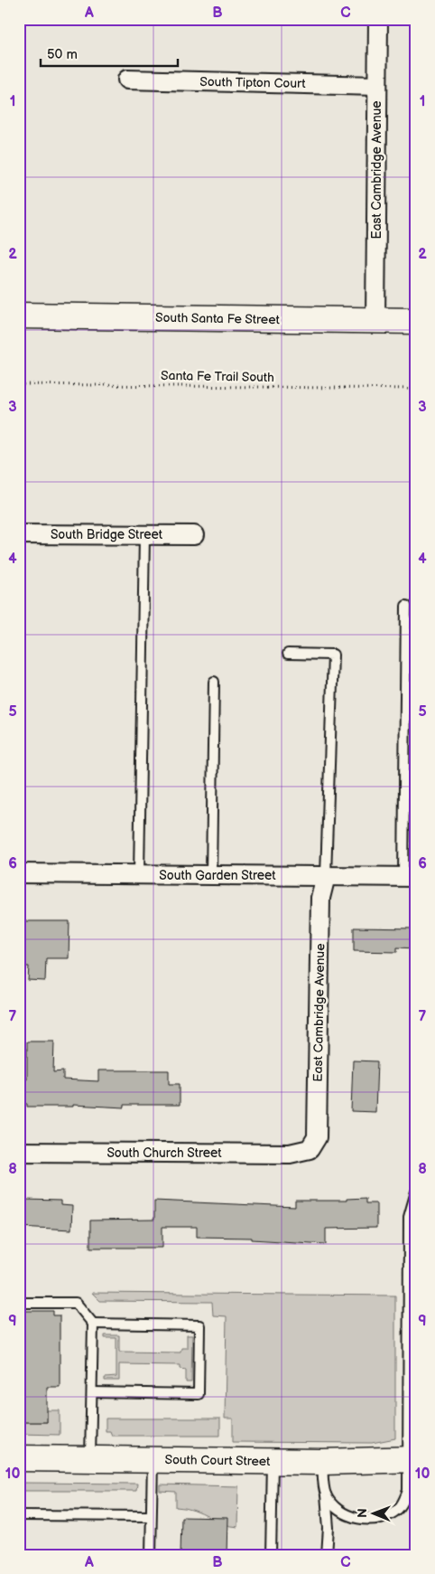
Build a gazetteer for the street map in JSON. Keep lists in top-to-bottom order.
{
  "streets": {
    "street": [
      "South Tipton Court",
      "East Cambridge Avenue",
      "South Santa Fe Street",
      "South Bridge Street",
      "South Garden Street",
      "South Church Street",
      "South Court Street"
    ],
    "path": ["Santa Fe Trail South"]
  },
  "crossings": [
    ["South Tipton Court", "East Cambridge Avenue"],
    ["East Cambridge Avenue", "South Santa Fe Street"],
    ["East Cambridge Avenue", "South Garden Street"],
    ["East Cambridge Avenue", "South Church Street"]
  ],
  "scale_bar": "50 m",
  "north": "left",
  "grid": {
    "columns": ["A", "B", "C"],
    "rows": [
      "1",
      "2",
      "3",
      "4",
      "5",
      "6",
      "7",
      "8",
      "9",
      "10"
    ]
  }
}
